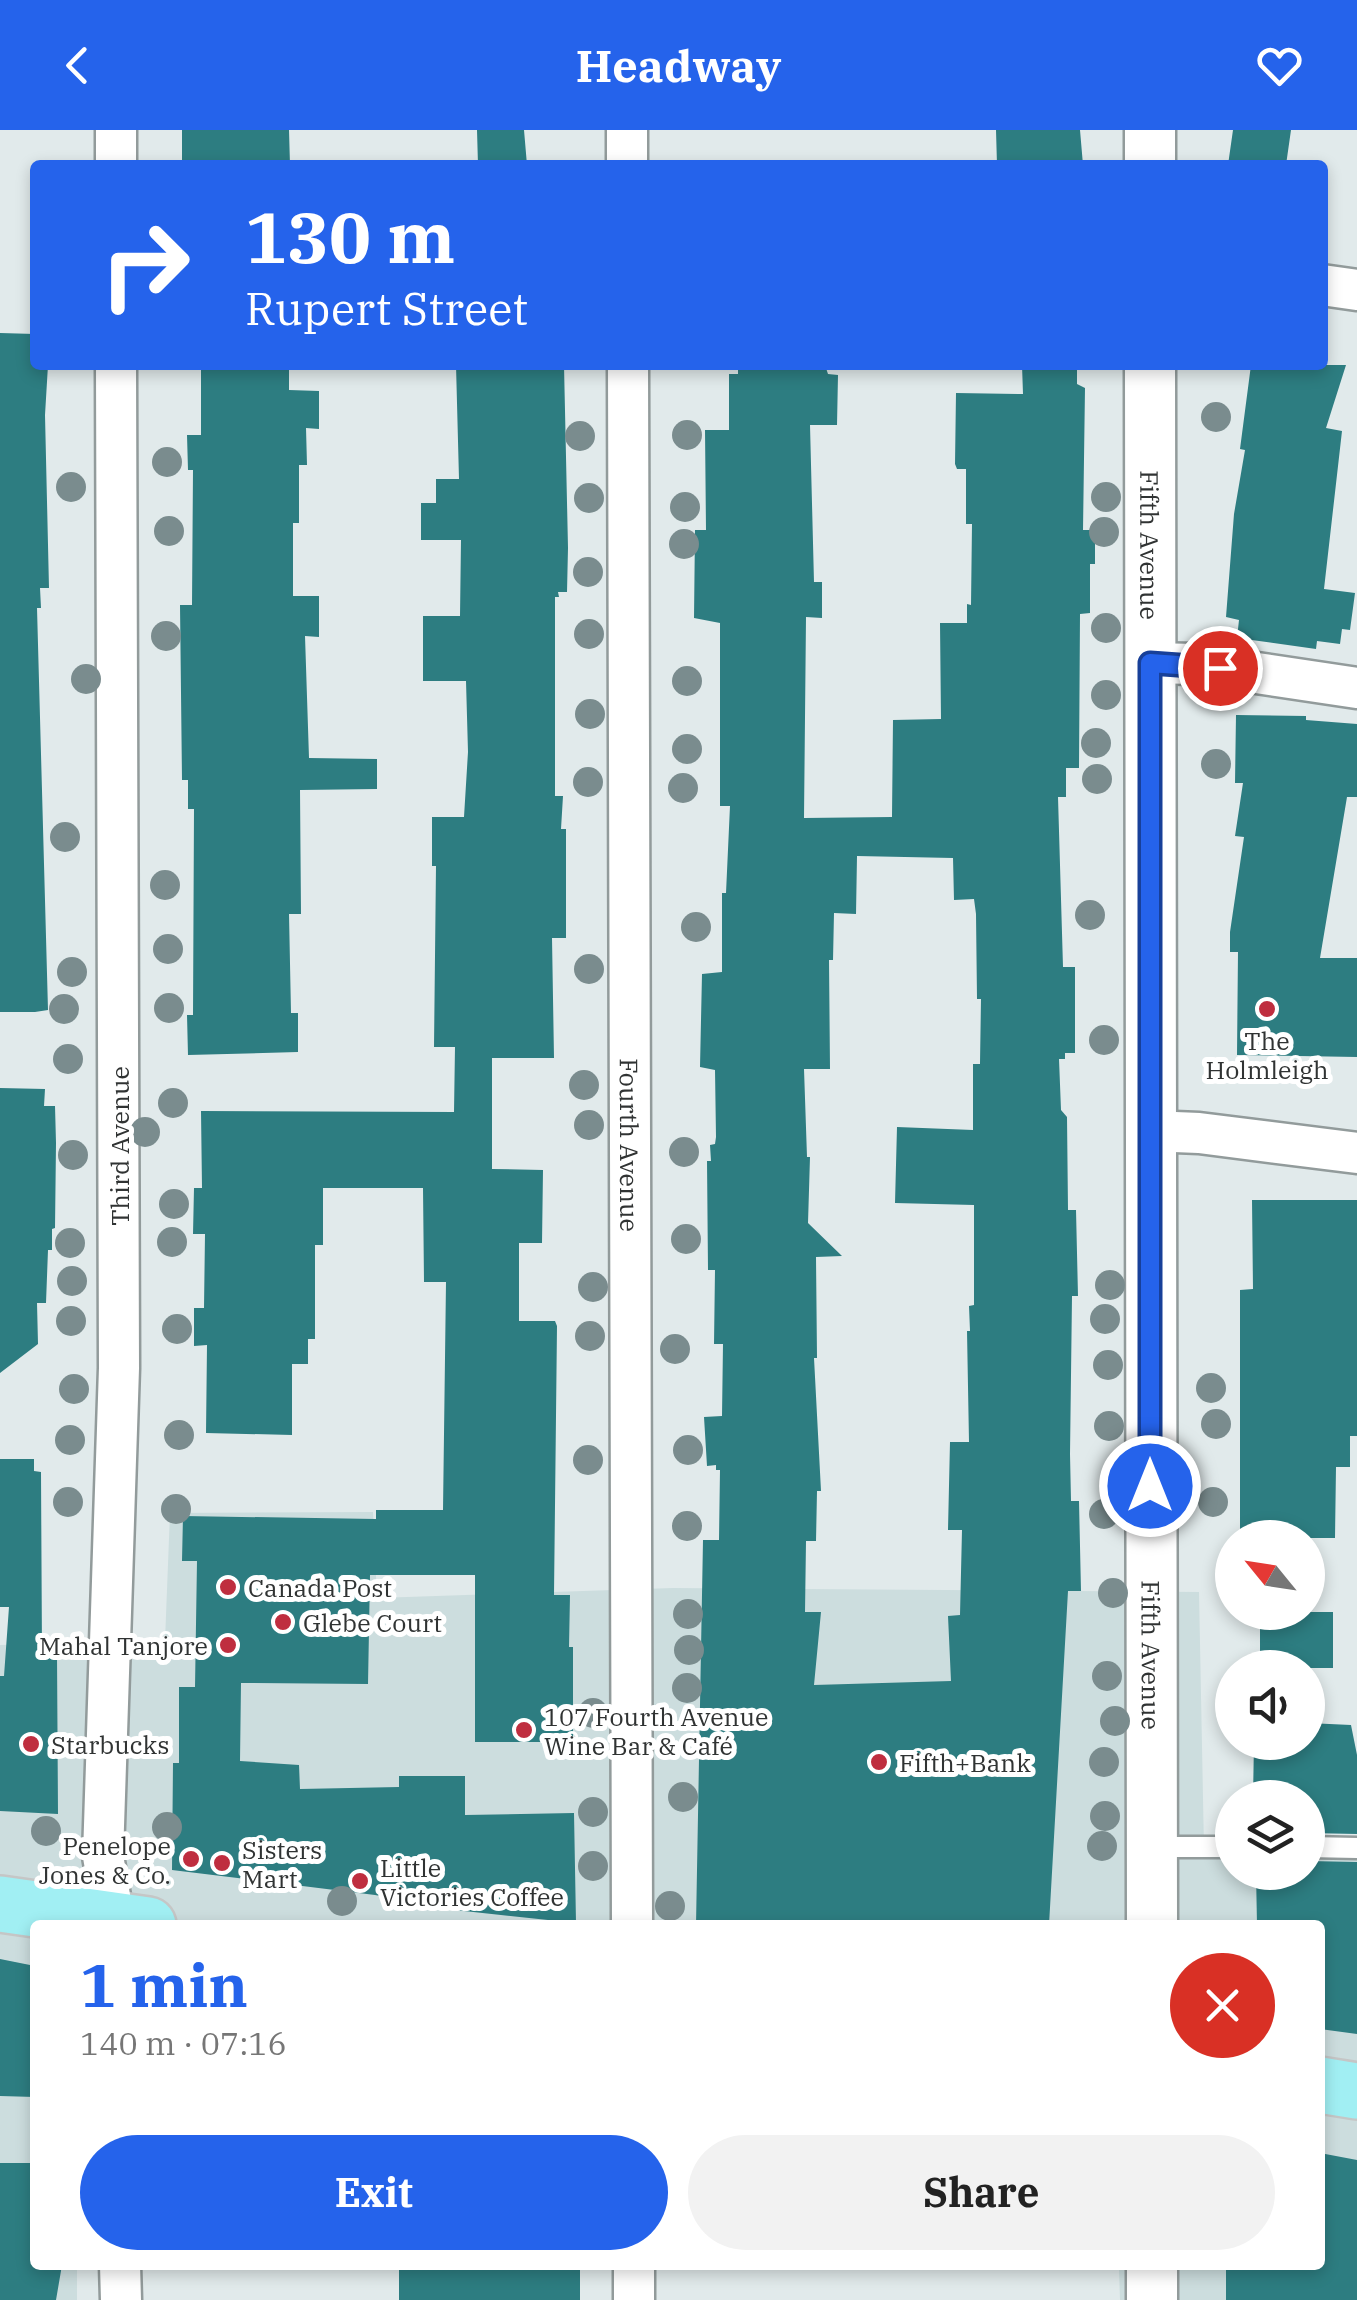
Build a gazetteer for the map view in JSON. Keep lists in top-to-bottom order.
{
  "streets": {
    "street": ["Fifth Avenue", "Fourth Avenue", "Third Avenue"]
  },
  "places": [
    "The Holmleigh",
    "Canada Post",
    "Glebe Court",
    "Mahal Tanjore",
    "107 Fourth Avenue Wine Bar & Café",
    "Starbucks",
    "Fifth+Bank",
    "Penelope Jones & Co.",
    "Sisters Mart",
    "Little Victories Coffee"
  ],
  "north": "top left",
  "page": {
    "header": "Headway",
    "turn": ["130 m", "Rupert Street"],
    "heading": ["1 min", "140 m · 07:16"],
    "buttons": ["Exit", "Share"]
  }
}
